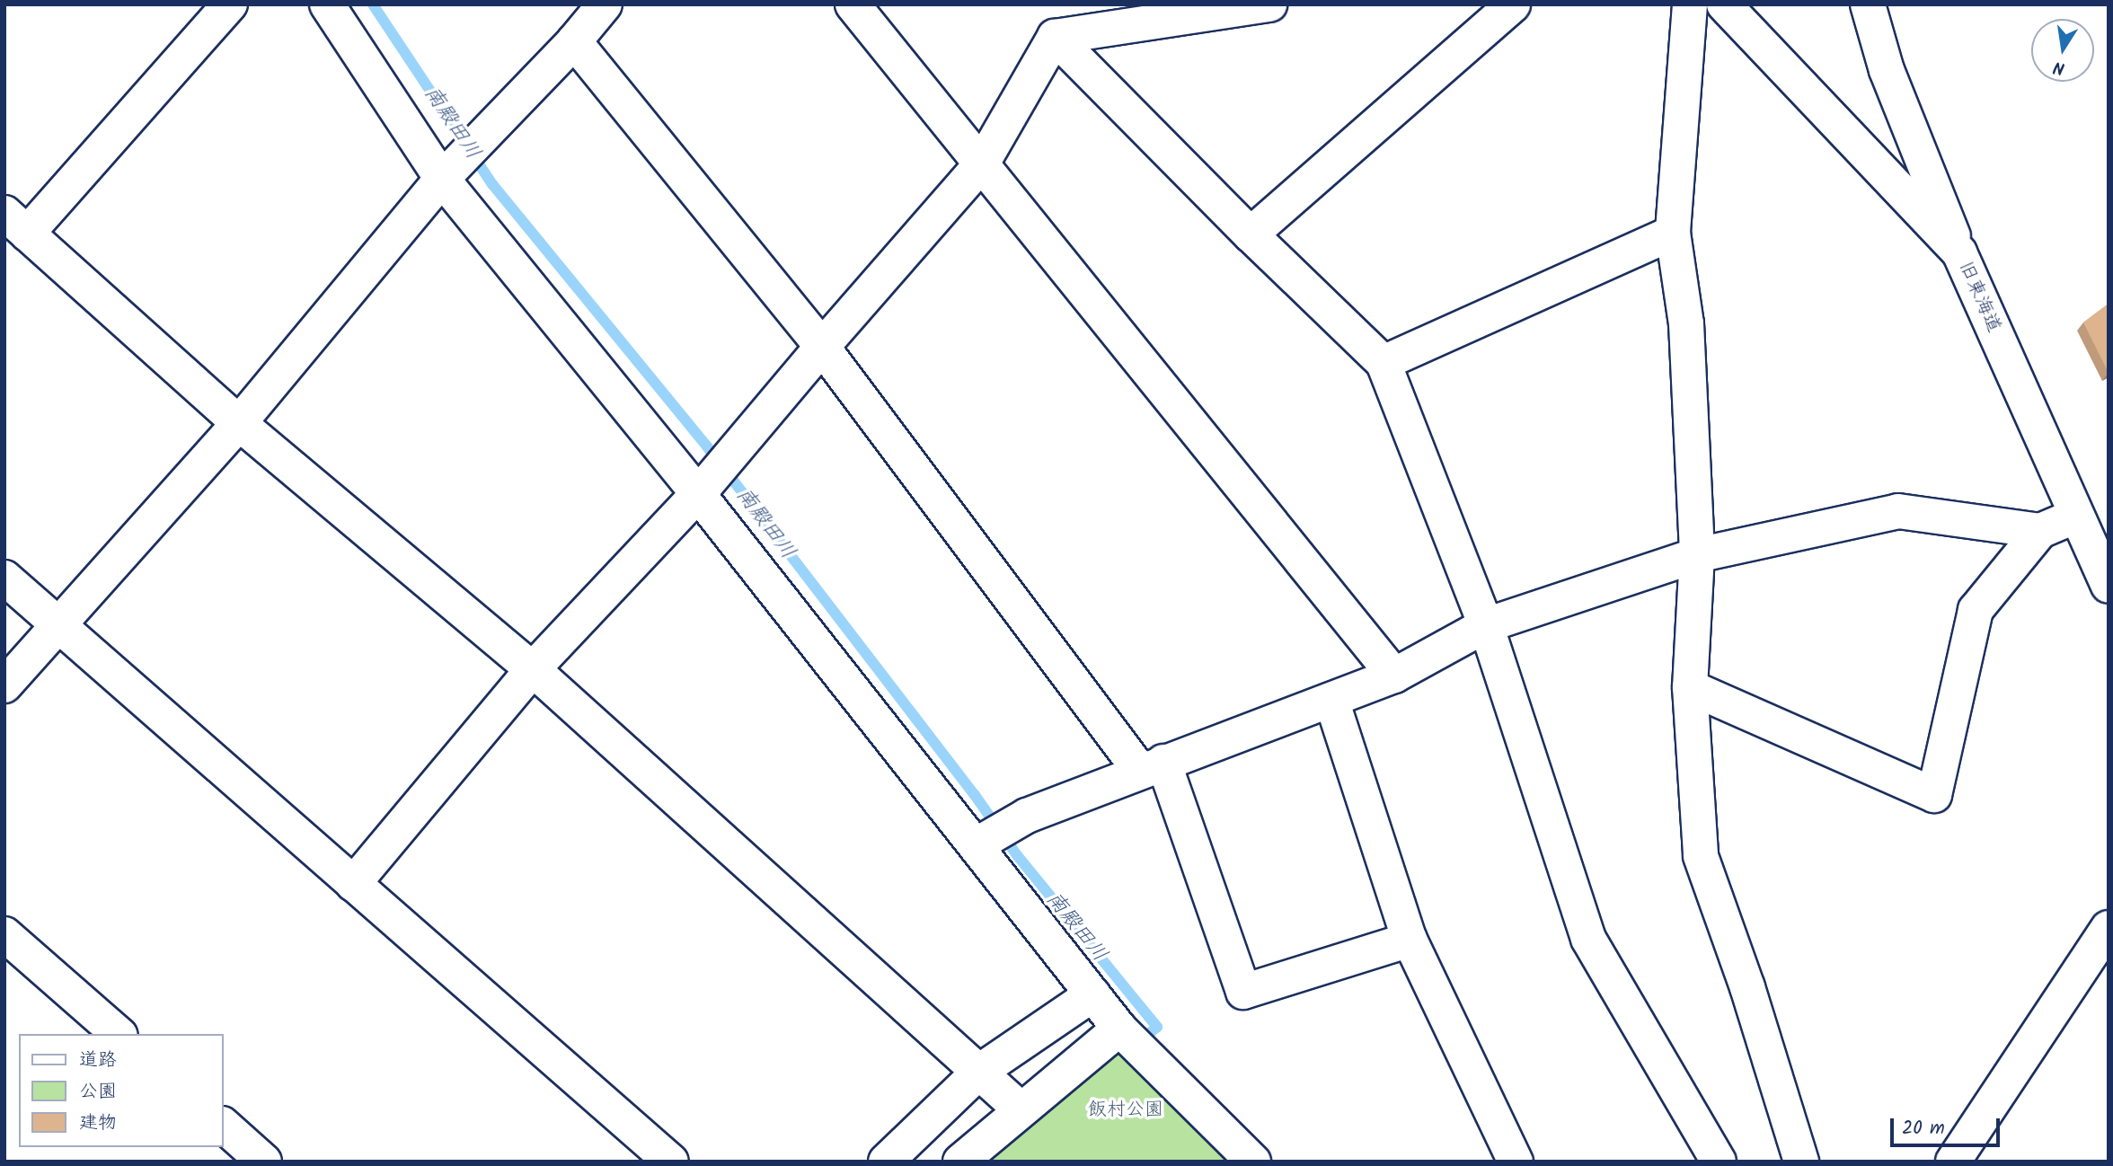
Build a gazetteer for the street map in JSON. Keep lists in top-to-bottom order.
{
  "streets": {
    "street": ["旧東海道"]
  },
  "water": ["南殿田川"],
  "parks": ["飯村公園"],
  "legend": ["道路", "公園", "建物"],
  "scale_bar": "20 m",
  "north": "bottom"
}
